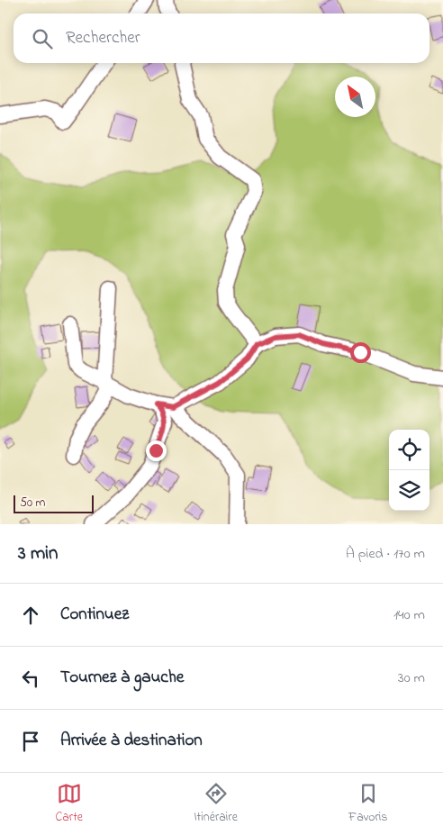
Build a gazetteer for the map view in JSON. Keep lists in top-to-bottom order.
{
  "scale_bar": "50 m",
  "north": "top left",
  "page": {
    "search": "Rechercher",
    "scale": "50 m",
    "heading": ["3 min", "À pied · 170 m"],
    "list": [
      ["Continuez", "140 m"],
      ["Tournez à gauche", "30 m"],
      "Arrivée à destination"
    ],
    "nav": ["Carte", "Itinéraire", "Favoris"]
  }
}
